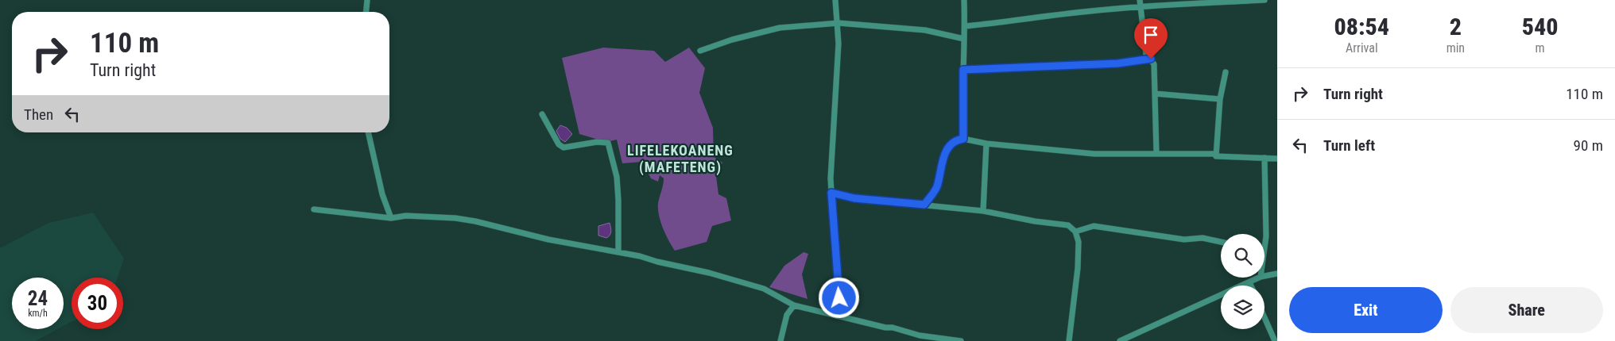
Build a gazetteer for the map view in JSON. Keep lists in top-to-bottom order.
{
  "districts": ["LIFELEKOANENG (MAFETENG)"],
  "page": {
    "eta": [
      "08:54",
      "Arrival",
      "2",
      "min",
      "540",
      "m"
    ],
    "turn": ["110 m", "Turn right"],
    "list": [
      {
        "name": "Turn right",
        "value": "110 m"
      },
      {
        "name": "Turn left",
        "value": "90 m"
      }
    ],
    "then": "Then",
    "speed": "24 km/h",
    "limit": "30",
    "buttons": ["Exit", "Share"]
  }
}
